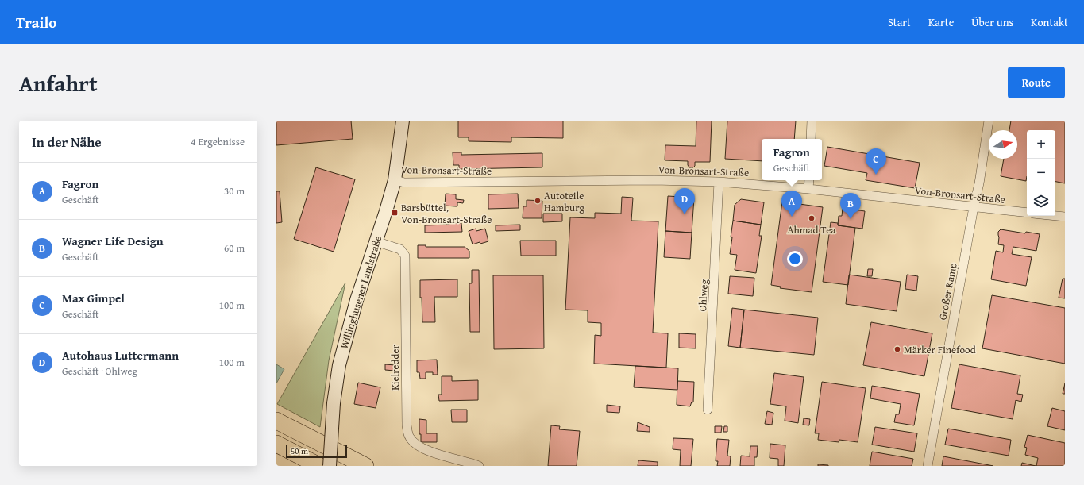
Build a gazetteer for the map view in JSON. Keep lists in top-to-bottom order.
{
  "streets": {
    "main road": ["Willinghusener Landstraße"],
    "street": [
      "Von-Bronsart-Straße",
      "Großer Kamp",
      "Ohlweg",
      "Kielredder"
    ]
  },
  "crossings": [
    ["Von-Bronsart-Straße", "Großer Kamp"],
    ["Von-Bronsart-Straße", "Willinghusener Landstraße"],
    ["Von-Bronsart-Straße", "Ohlweg"],
    ["Willinghusener Landstraße", "Kielredder"]
  ],
  "places": {
    "other": ["Autoteile Hamburg", "Ahmad Tea", "Märker Finefood"],
    "transit": ["Barsbüttel, Von-Bronsart-Straße"]
  },
  "scale_bar": "50 m",
  "north": "right",
  "page": {
    "header": "Trailo",
    "nav": [
      "Start",
      "Karte",
      "Über uns",
      "Kontakt"
    ],
    "title": "Anfahrt",
    "buttons": "Route",
    "heading": ["In der Nähe", "4 Ergebnisse"],
    "map_buttons": ["+", "−"],
    "popup": ["Fagron", "Geschäft"],
    "pins": [
      "C",
      "D",
      "A",
      "B"
    ],
    "list": [
      {
        "mark": "A",
        "name": "Fagron",
        "note": "Geschäft",
        "value": "30 m"
      },
      {
        "mark": "B",
        "name": "Wagner Life Design",
        "note": "Geschäft",
        "value": "60 m"
      },
      {
        "mark": "C",
        "name": "Max Gimpel",
        "note": "Geschäft",
        "value": "100 m"
      },
      {
        "mark": "D",
        "name": "Autohaus Luttermann",
        "note": "Geschäft · Ohlweg",
        "value": "100 m"
      }
    ],
    "scale": "50 m"
  }
}
